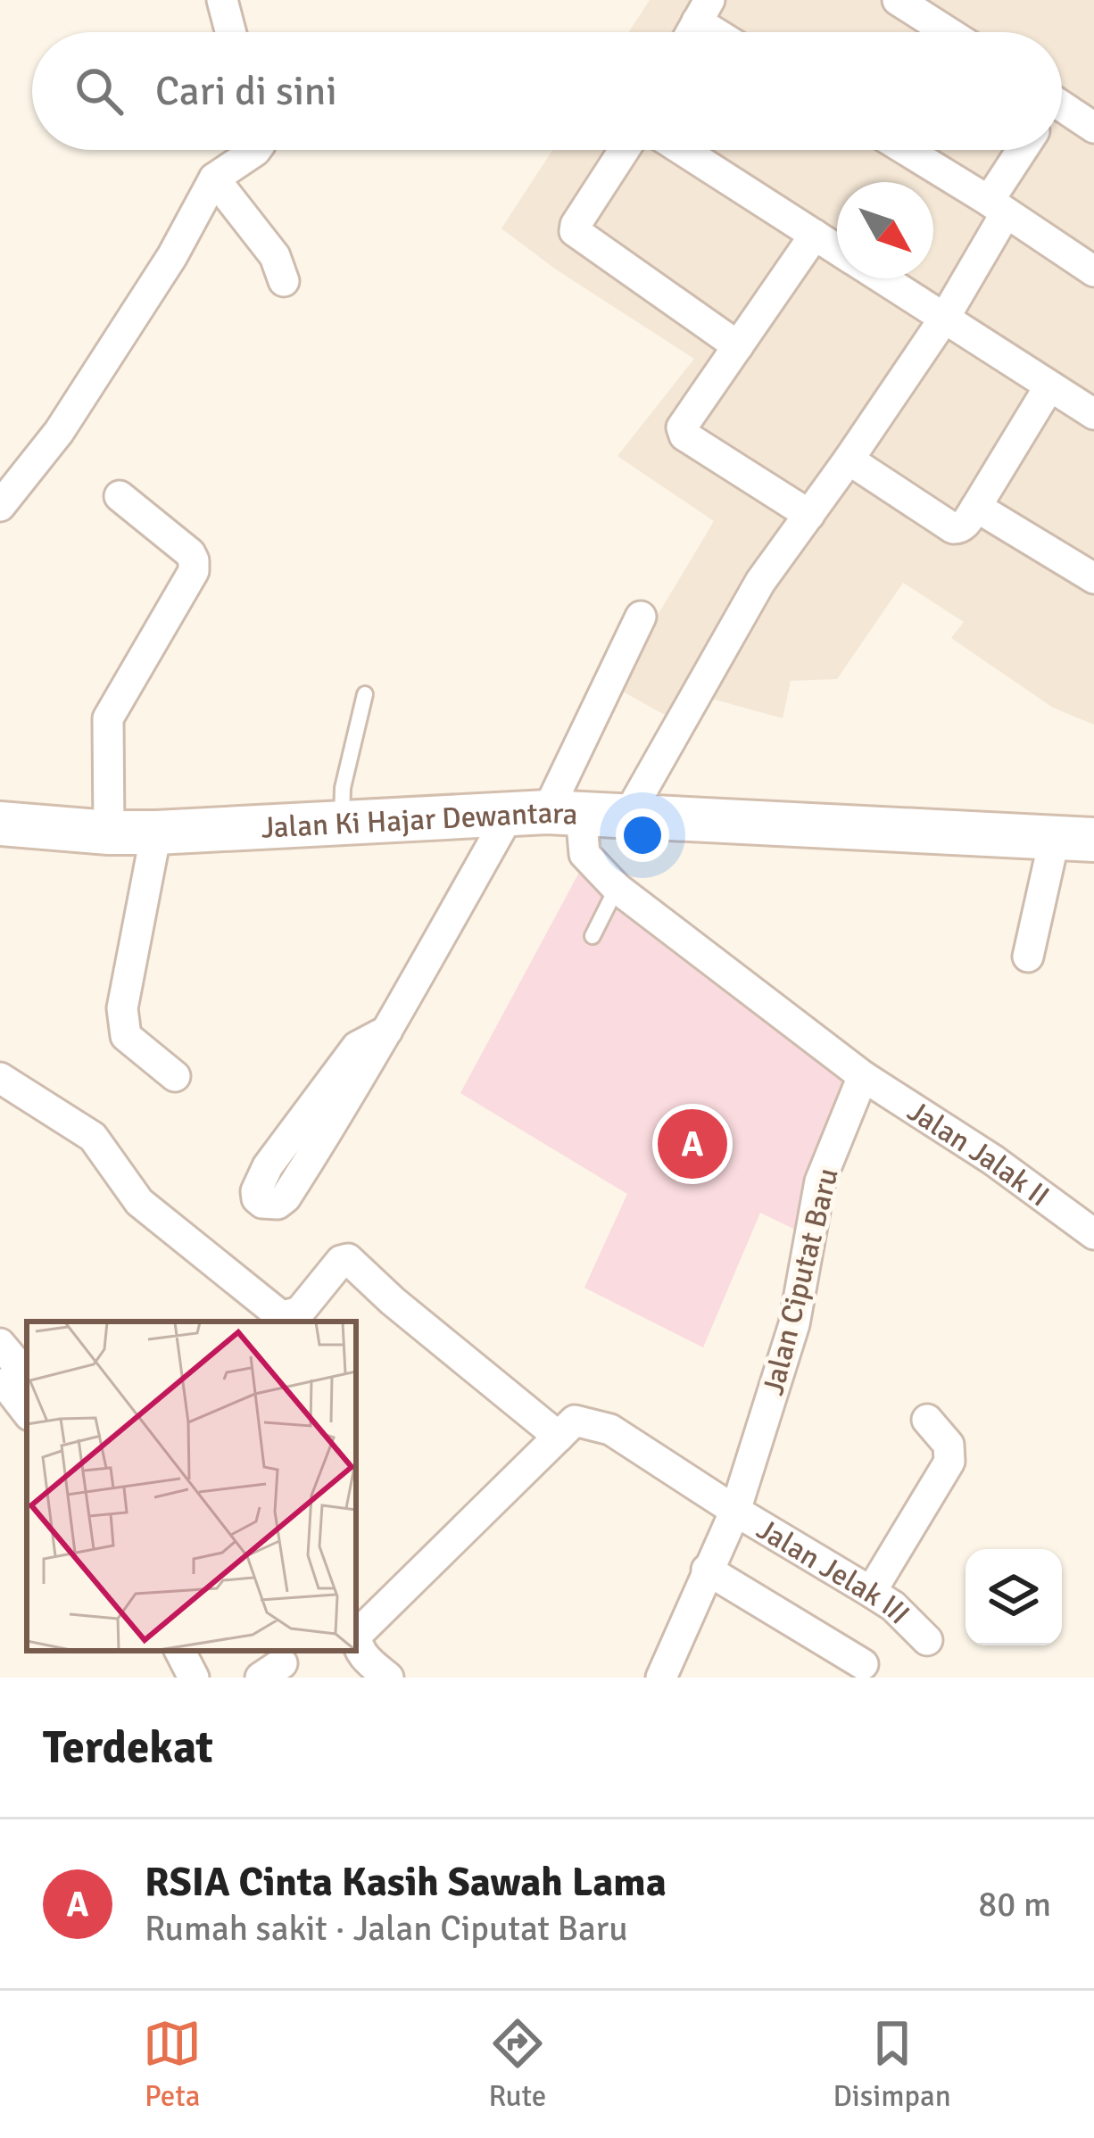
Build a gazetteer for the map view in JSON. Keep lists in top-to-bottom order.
{
  "streets": {
    "main road": ["Jalan Ki Hajar Dewantara"],
    "street": ["Jalan Jalak II", "Jalan Ciputat Baru", "Jalan Jelak III"]
  },
  "crossings": [
    ["Jalan Jalak II", "Jalan Ciputat Baru"],
    ["Jalan Ciputat Baru", "Jalan Jelak III"]
  ],
  "north": "bottom right",
  "page": {
    "search": "Cari di sini",
    "pins": "A",
    "heading": "Terdekat",
    "list": [
      {
        "mark": "A",
        "name": "RSIA Cinta Kasih Sawah Lama",
        "note": "Rumah sakit · Jalan Ciputat Baru",
        "value": "80 m"
      }
    ],
    "nav": ["Peta", "Rute", "Disimpan"]
  }
}
